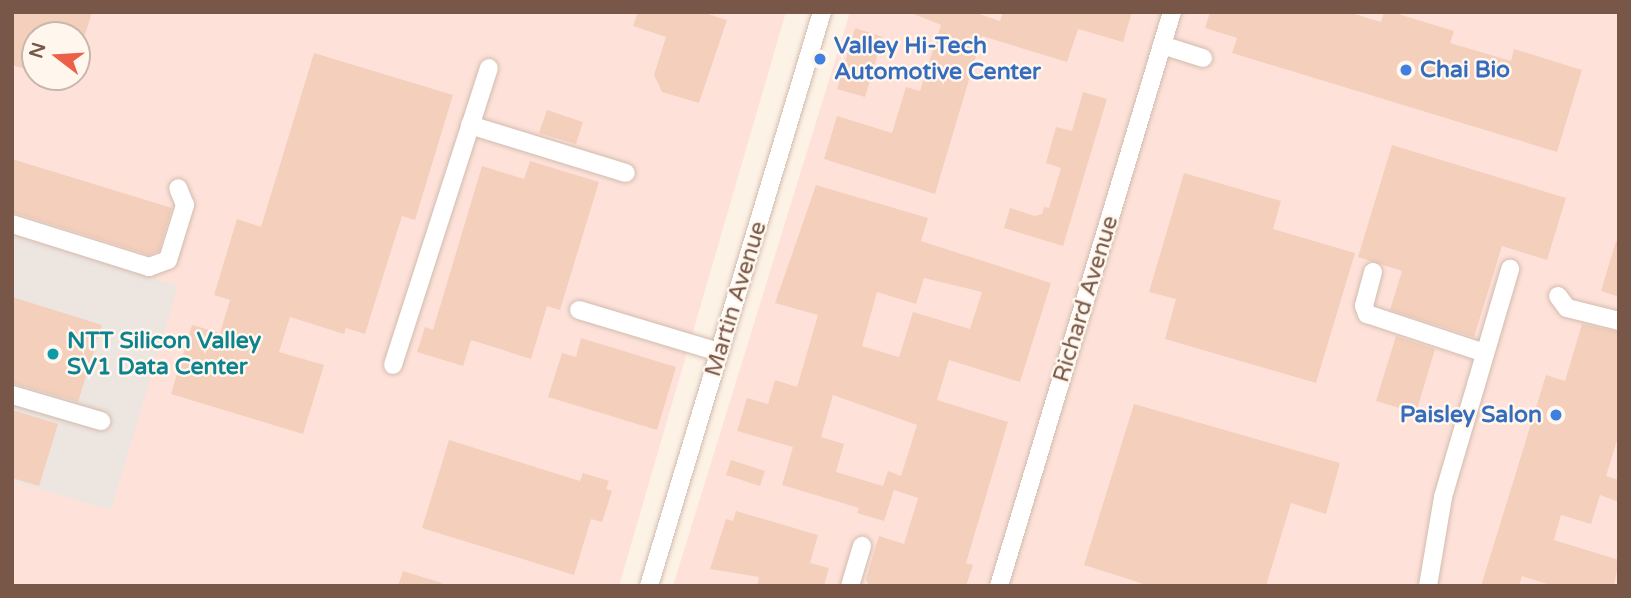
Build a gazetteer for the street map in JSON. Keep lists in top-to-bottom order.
{
  "streets": {
    "street": ["Martin Avenue", "Richard Avenue"]
  },
  "places": [
    "Valley Hi-Tech Automotive Center",
    "Chai Bio",
    "NTT Silicon Valley SV1 Data Center",
    "Paisley Salon"
  ],
  "north": "left"
}
